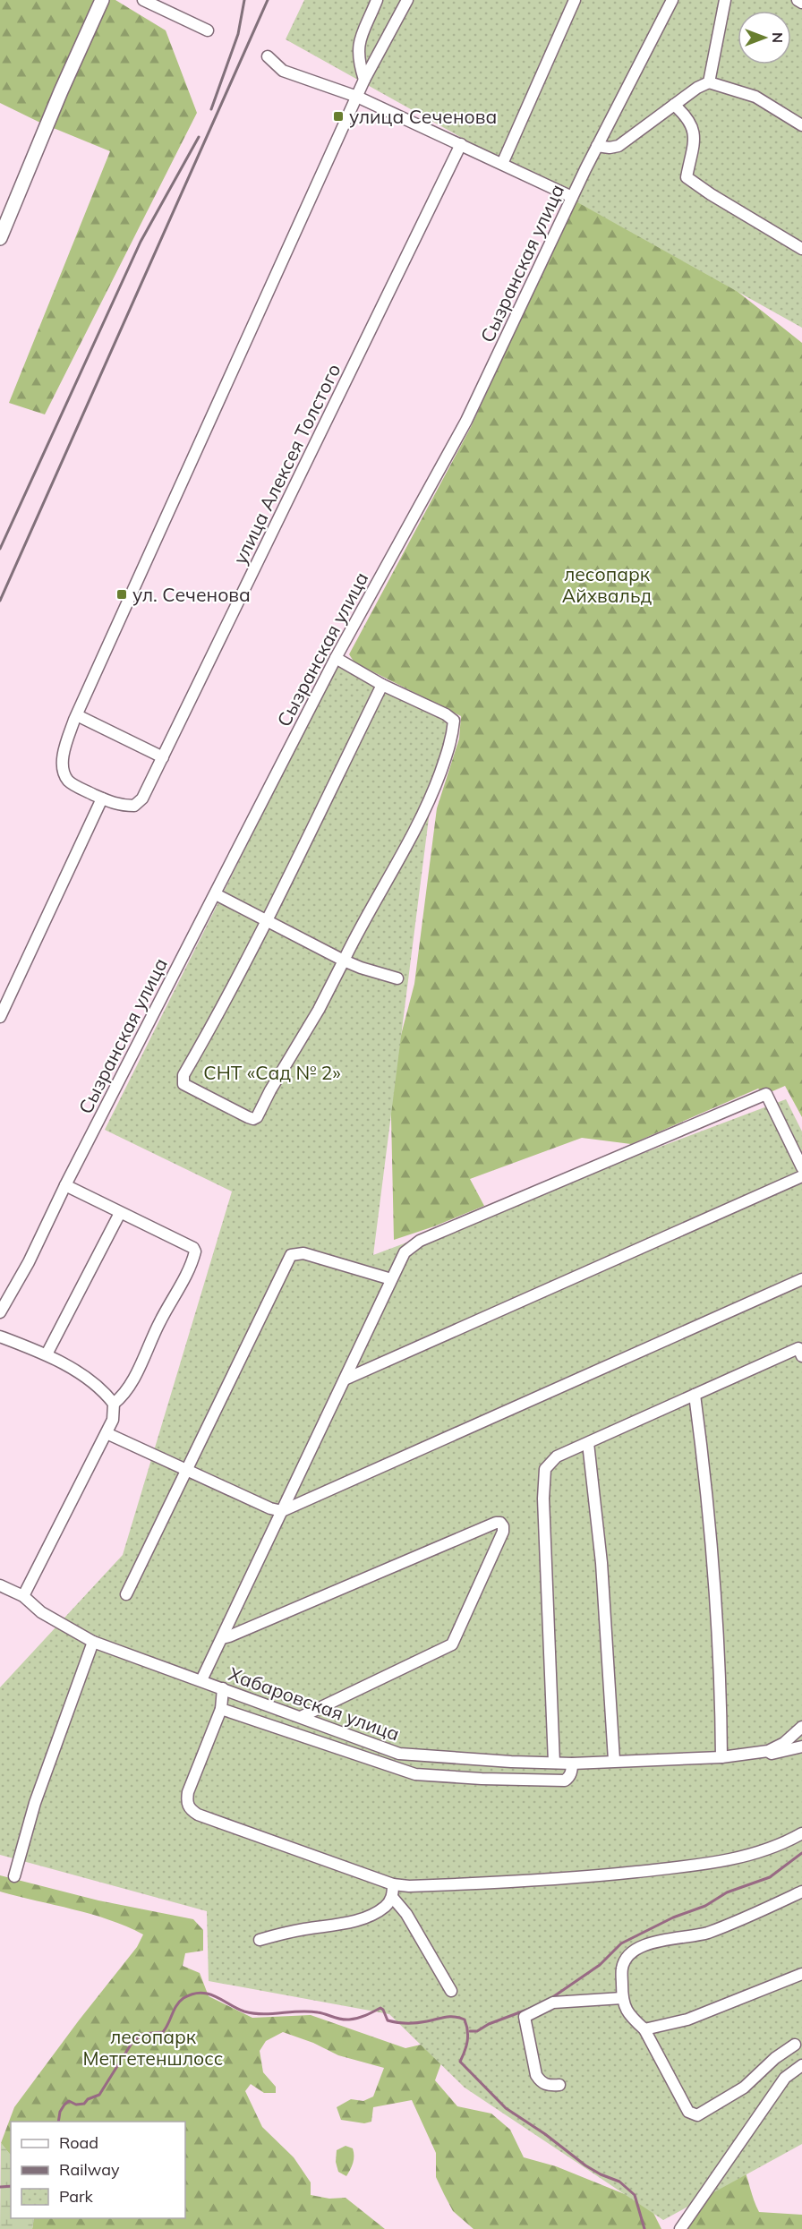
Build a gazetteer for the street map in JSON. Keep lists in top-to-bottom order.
{
  "streets": {
    "street": ["Сызранская улица", "улица Алексея Толстого", "Хабаровская улица"]
  },
  "parks": ["лесопарк Айхвальд", "СНТ «Сад № 2»", "лесопарк Метгетеншлосс"],
  "places": {
    "transit": ["улица Сеченова", "ул. Сеченова"]
  },
  "legend": ["Road", "Railway", "Park"],
  "north": "right"
}
